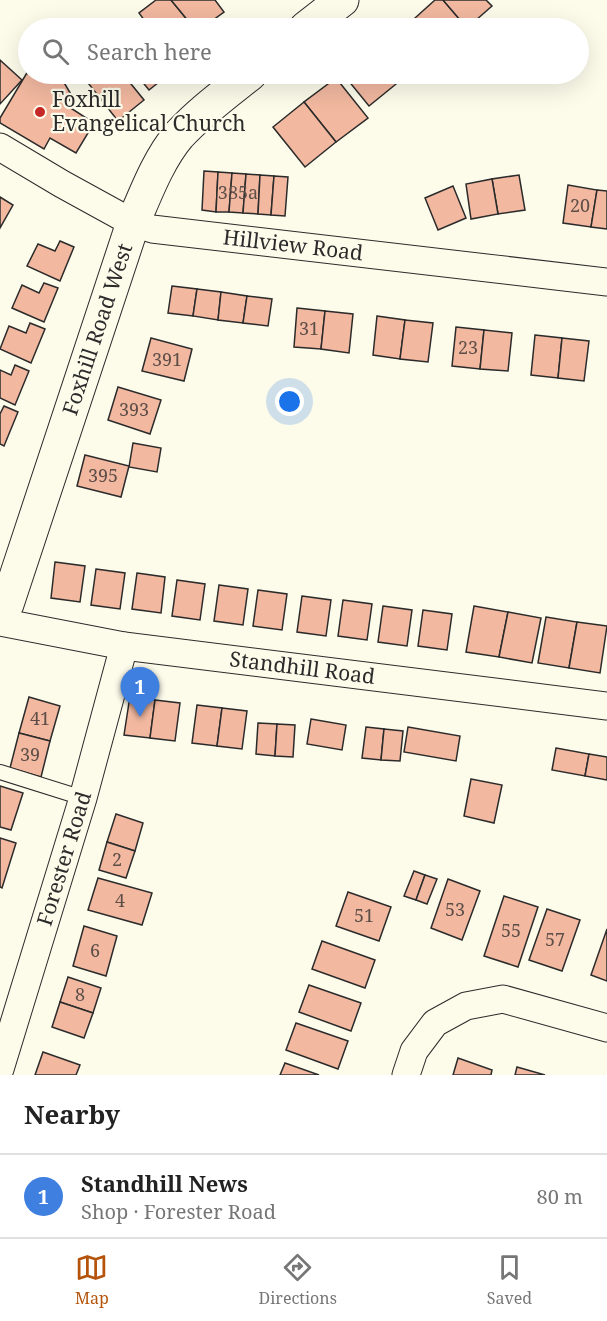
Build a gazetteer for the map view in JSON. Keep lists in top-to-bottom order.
{
  "streets": {
    "street": [
      "Hillview Road",
      "Foxhill Road West",
      "Standhill Road",
      "Forester Road"
    ]
  },
  "crossings": [
    ["Hillview Road", "Foxhill Road West"],
    ["Standhill Road", "Forester Road"]
  ],
  "places": ["Foxhill Evangelical Church"],
  "house_numbers": [
    "385a",
    "20",
    "31",
    "23",
    "391",
    "393",
    "395",
    "41",
    "39",
    "2",
    "4",
    "53",
    "51",
    "55",
    "57",
    "6",
    "8"
  ],
  "page": {
    "search": "Search here",
    "pins": "1",
    "heading": "Nearby",
    "list": [
      {
        "mark": "1",
        "name": "Standhill News",
        "note": "Shop · Forester Road",
        "value": "80 m"
      }
    ],
    "nav": ["Map", "Directions", "Saved"]
  }
}
